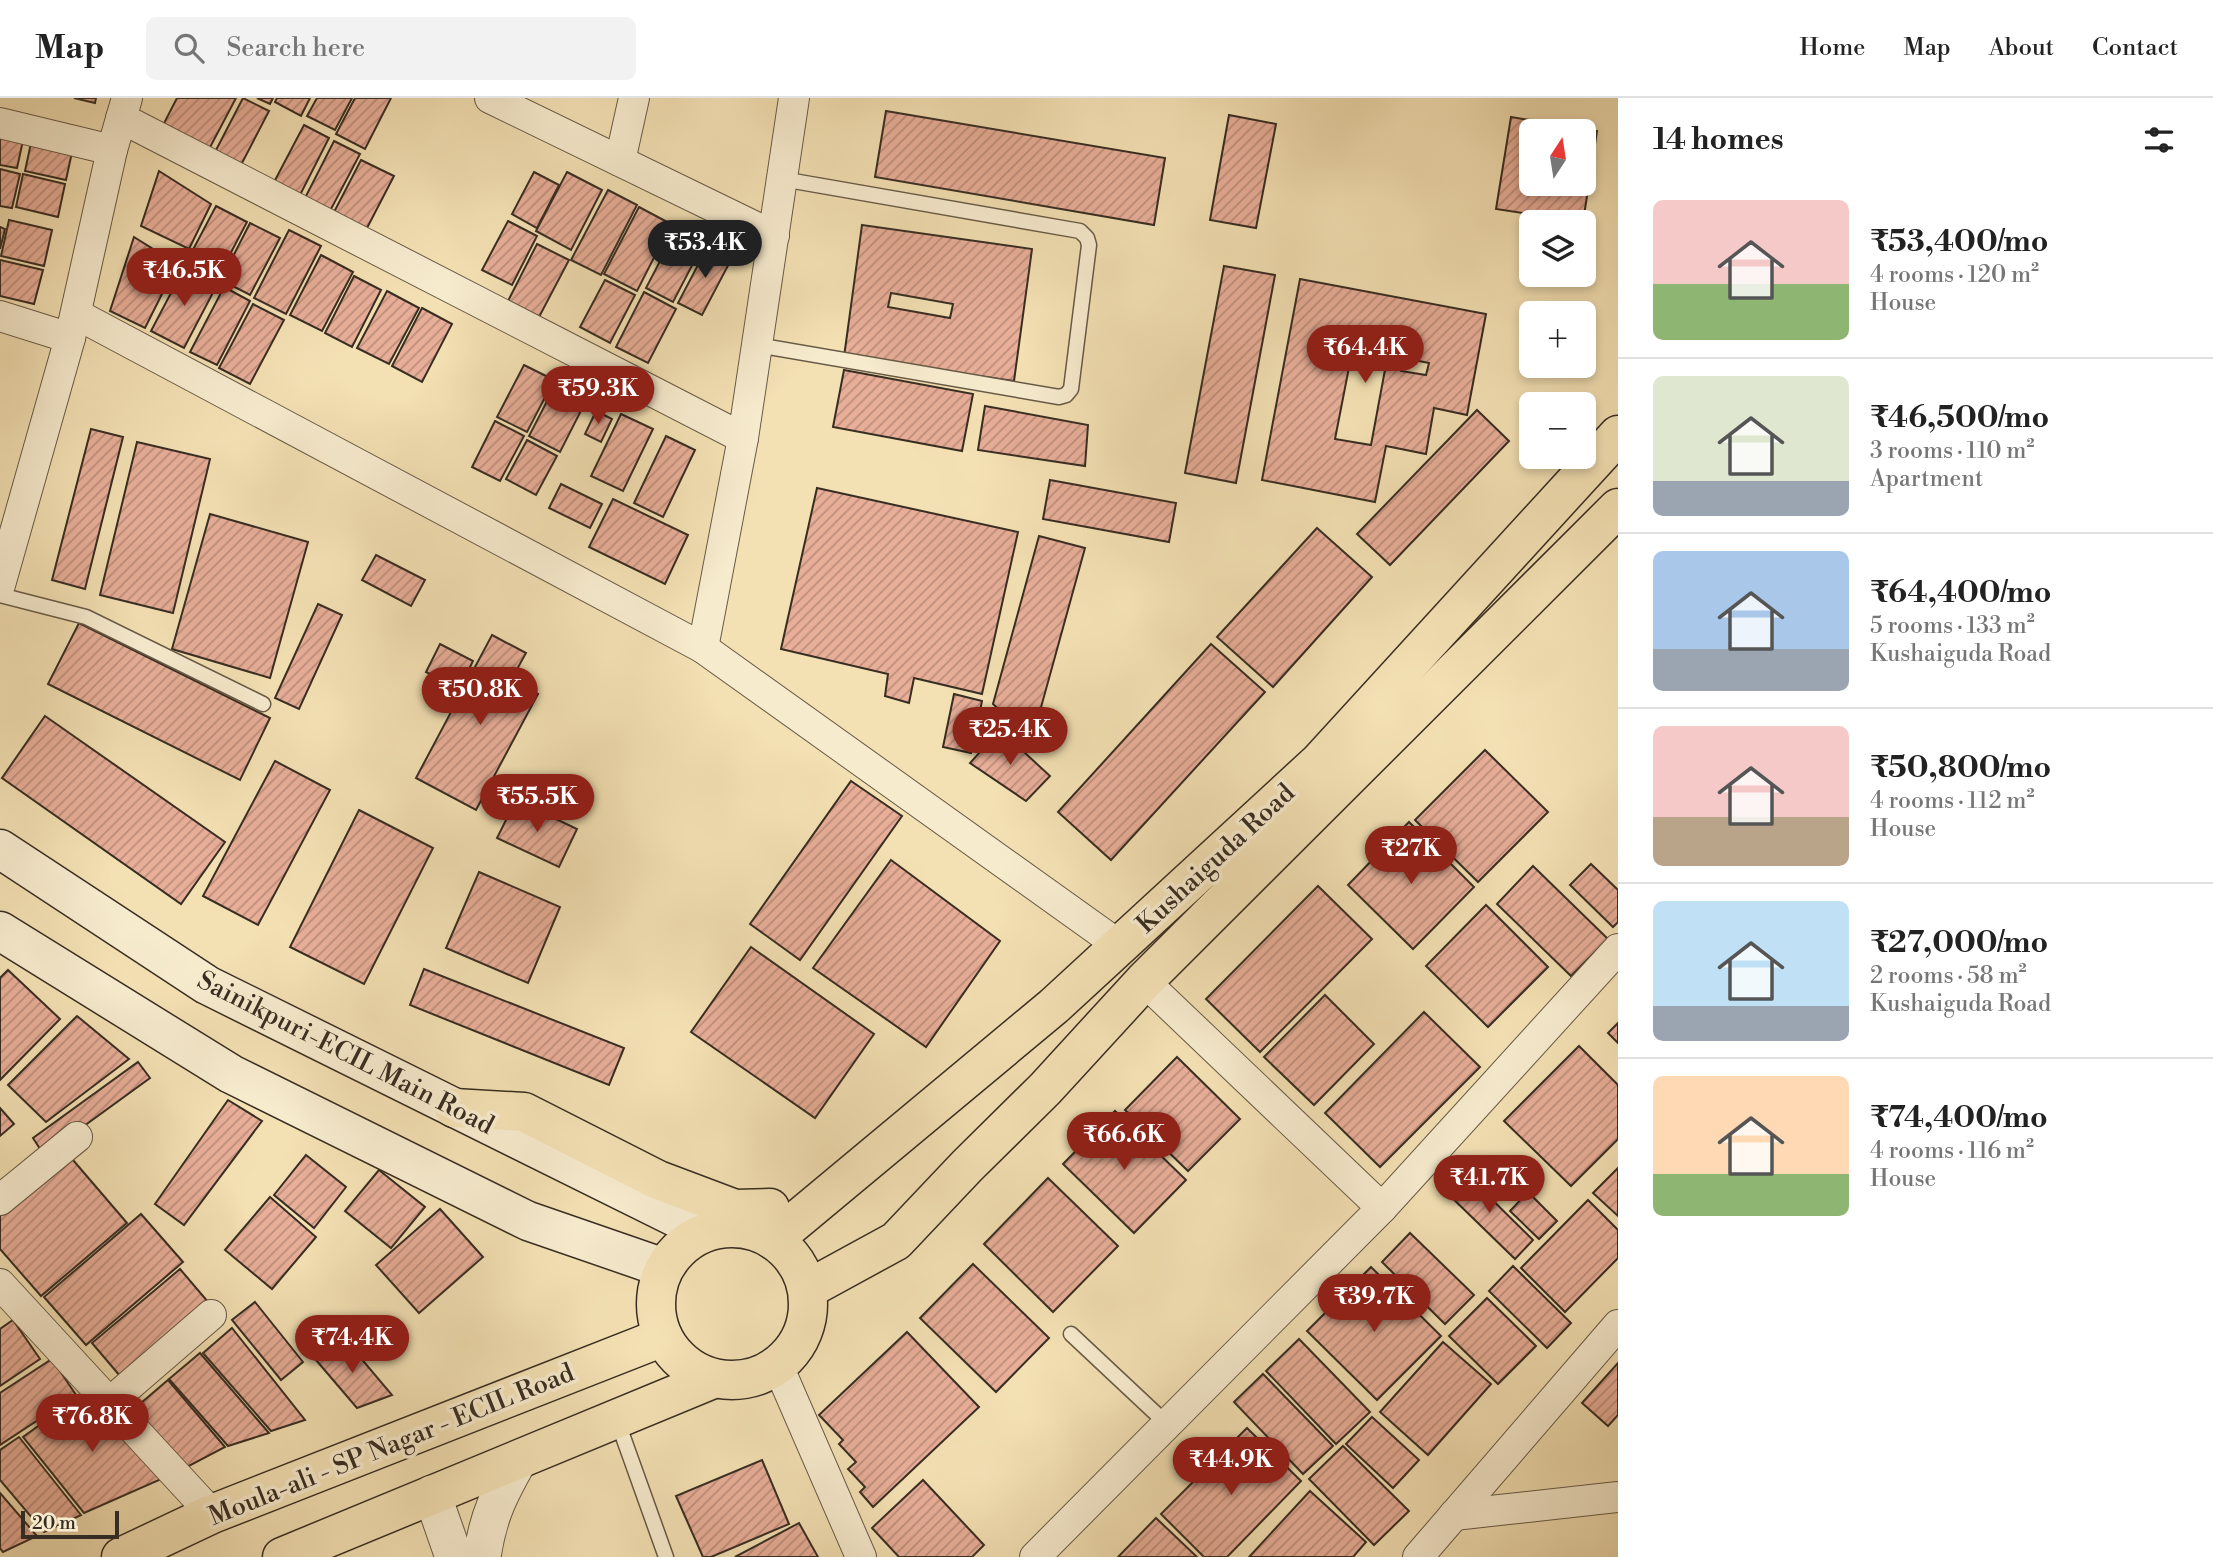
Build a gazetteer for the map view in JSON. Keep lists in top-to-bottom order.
{
  "streets": {
    "main road": ["Kushaiguda Road", "Sainikpuri-ECIL Main Road", "Moula-ali - SP Nagar - ECIL Road"]
  },
  "crossings": [
    ["Kushaiguda Road", "Sainikpuri-ECIL Main Road"],
    ["Kushaiguda Road", "Moula-ali - SP Nagar - ECIL Road"],
    ["Sainikpuri-ECIL Main Road", "Moula-ali - SP Nagar - ECIL Road"]
  ],
  "scale_bar": "20 m",
  "north": "top",
  "page": {
    "header": "Map",
    "search": "Search here",
    "nav": [
      "Home",
      "Map",
      "About",
      "Contact"
    ],
    "heading": "14 homes",
    "map_buttons": ["+", "−"],
    "list": [
      {
        "name": "₹53,400/mo",
        "note": "4 rooms · 120 m² · House"
      },
      {
        "name": "₹46,500/mo",
        "note": "3 rooms · 110 m² · Apartment"
      },
      {
        "name": "₹64,400/mo",
        "note": "5 rooms · 133 m² · Kushaiguda Road"
      },
      {
        "name": "₹50,800/mo",
        "note": "4 rooms · 112 m² · House"
      },
      {
        "name": "₹27,000/mo",
        "note": "2 rooms · 58 m² · Kushaiguda Road"
      },
      {
        "name": "₹74,400/mo",
        "note": "4 rooms · 116 m² · House"
      }
    ],
    "price": [
      "₹53.4K",
      "₹46.5K",
      "₹64.4K",
      "₹59.3K",
      "₹50.8K",
      "₹25.4K",
      "₹55.5K",
      "₹27K",
      "₹66.6K",
      "₹41.7K",
      "₹39.7K",
      "₹74.4K",
      "₹76.8K",
      "₹44.9K"
    ],
    "scale": "20 m"
  }
}
